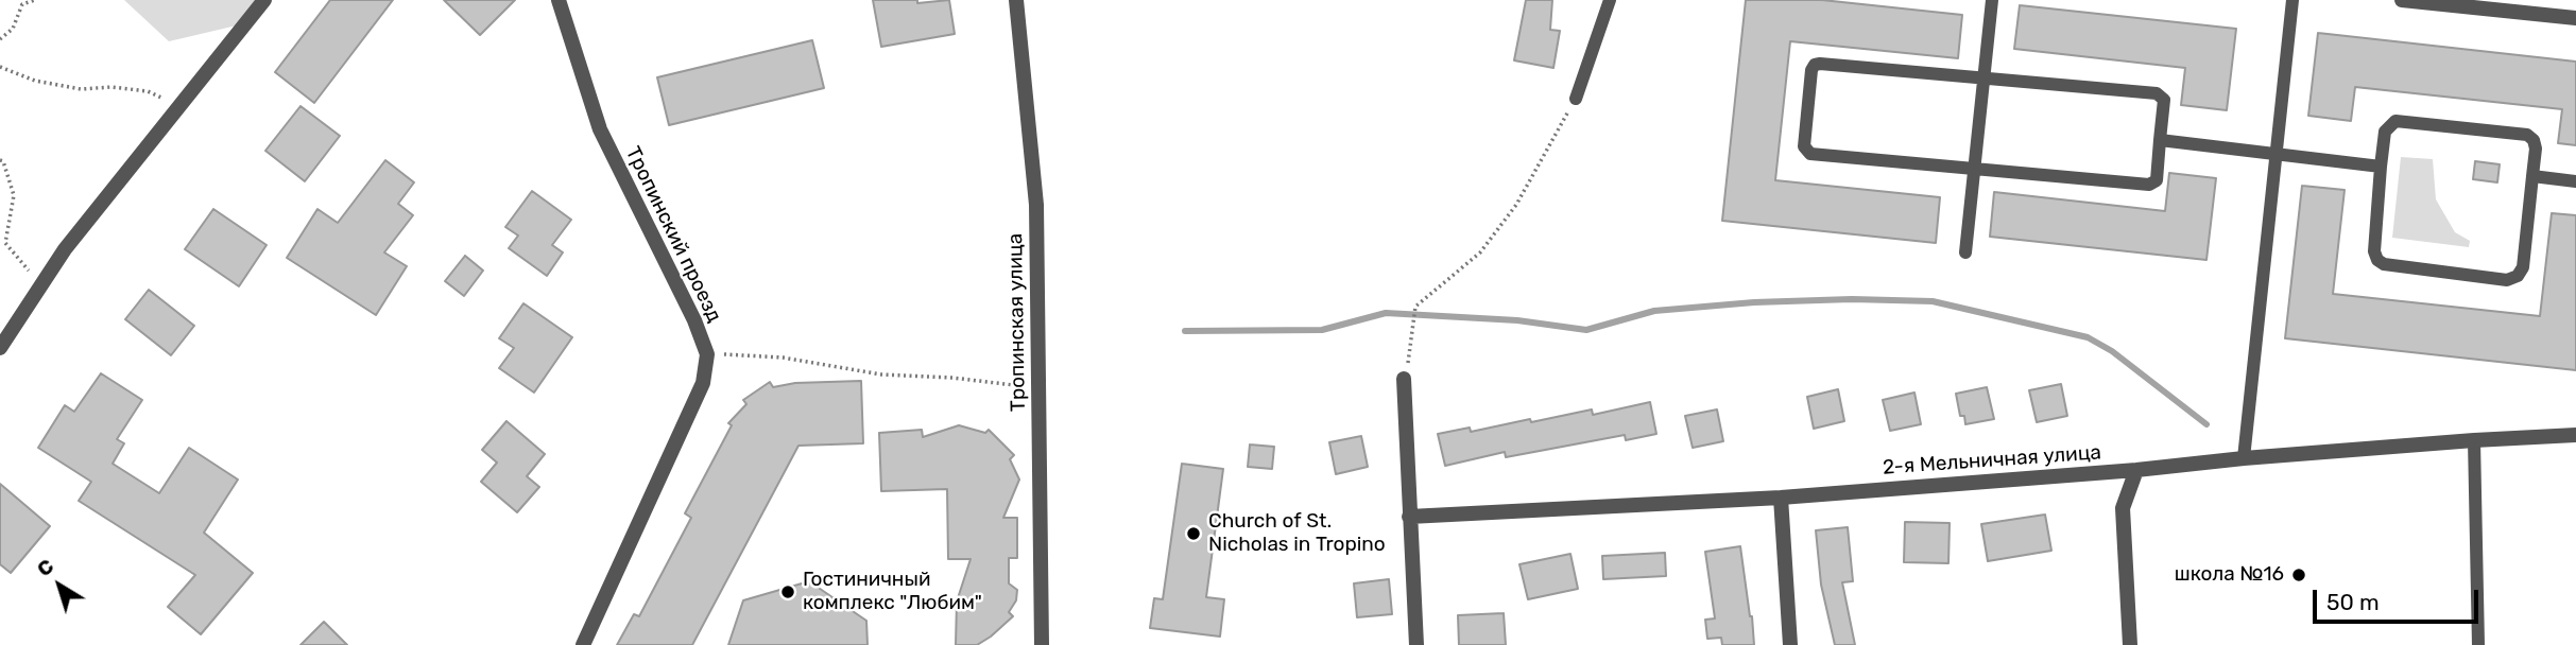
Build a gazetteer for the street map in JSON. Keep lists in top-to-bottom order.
{
  "streets": {
    "street": ["Тропинский проезд", "Тропинская улица", "2-я Мельничная улица"]
  },
  "places": ["Church of St. Nicholas in Tropino", "школа №16", "Гостиничный комплекс \"Любим\""],
  "scale_bar": "50 m",
  "north": "top left"
}
